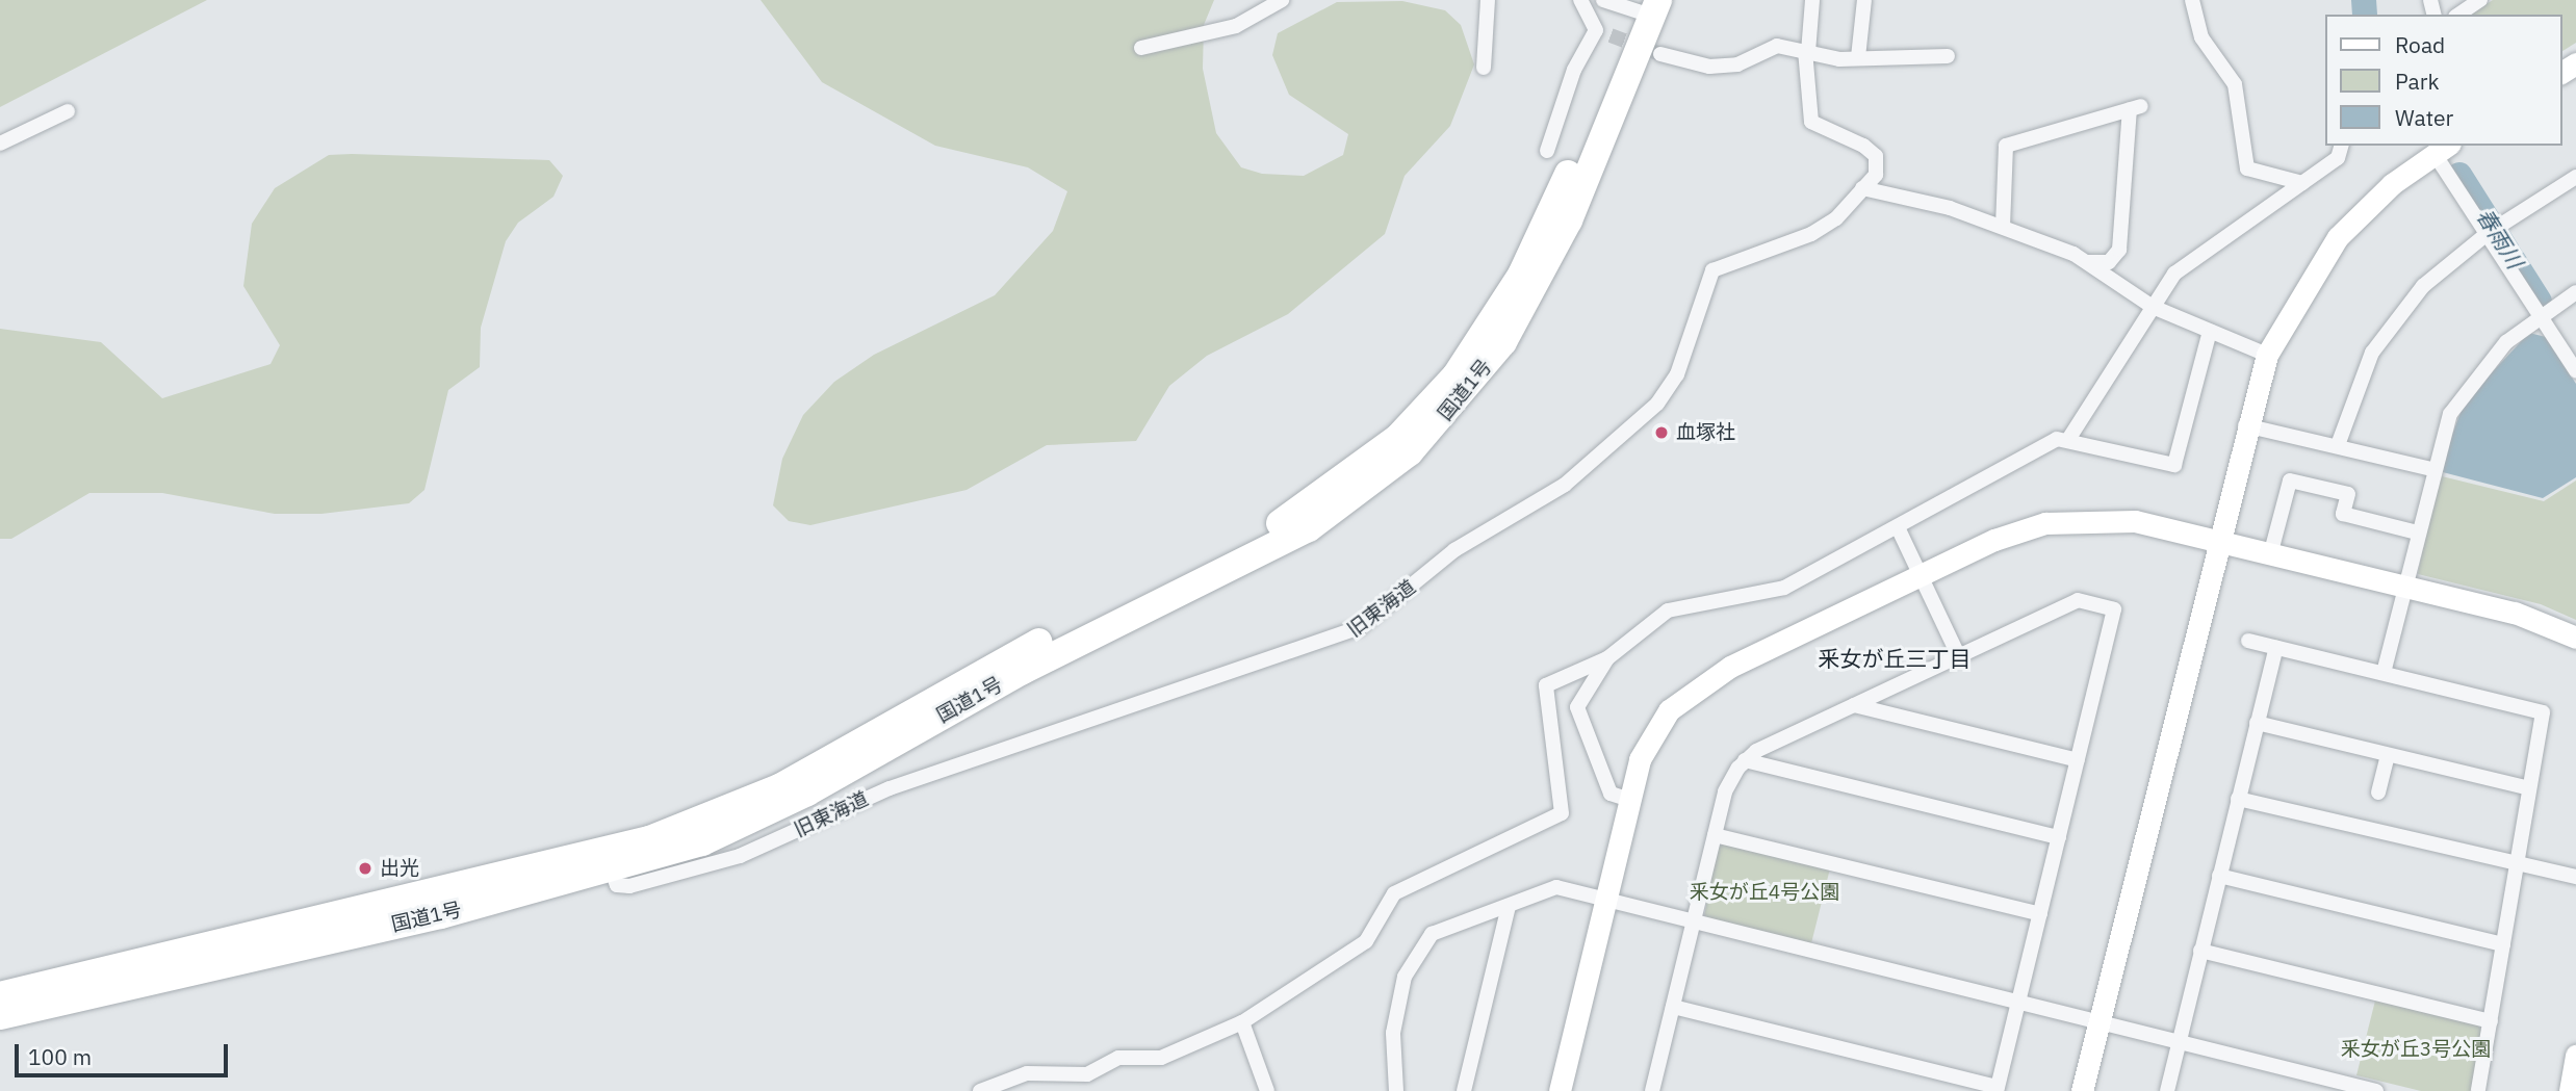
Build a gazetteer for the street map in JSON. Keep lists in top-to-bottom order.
{
  "streets": {
    "highway": ["国道1号"],
    "street": ["旧東海道"]
  },
  "crossings": [
    ["国道1号", "旧東海道"]
  ],
  "districts": ["釆女が丘三丁目"],
  "water": ["春雨川"],
  "parks": ["釆女が丘4号公園", "釆女が丘3号公園"],
  "places": ["血塚社", "出光"],
  "legend": ["Road", "Park", "Water"],
  "scale_bar": "100 m"
}
